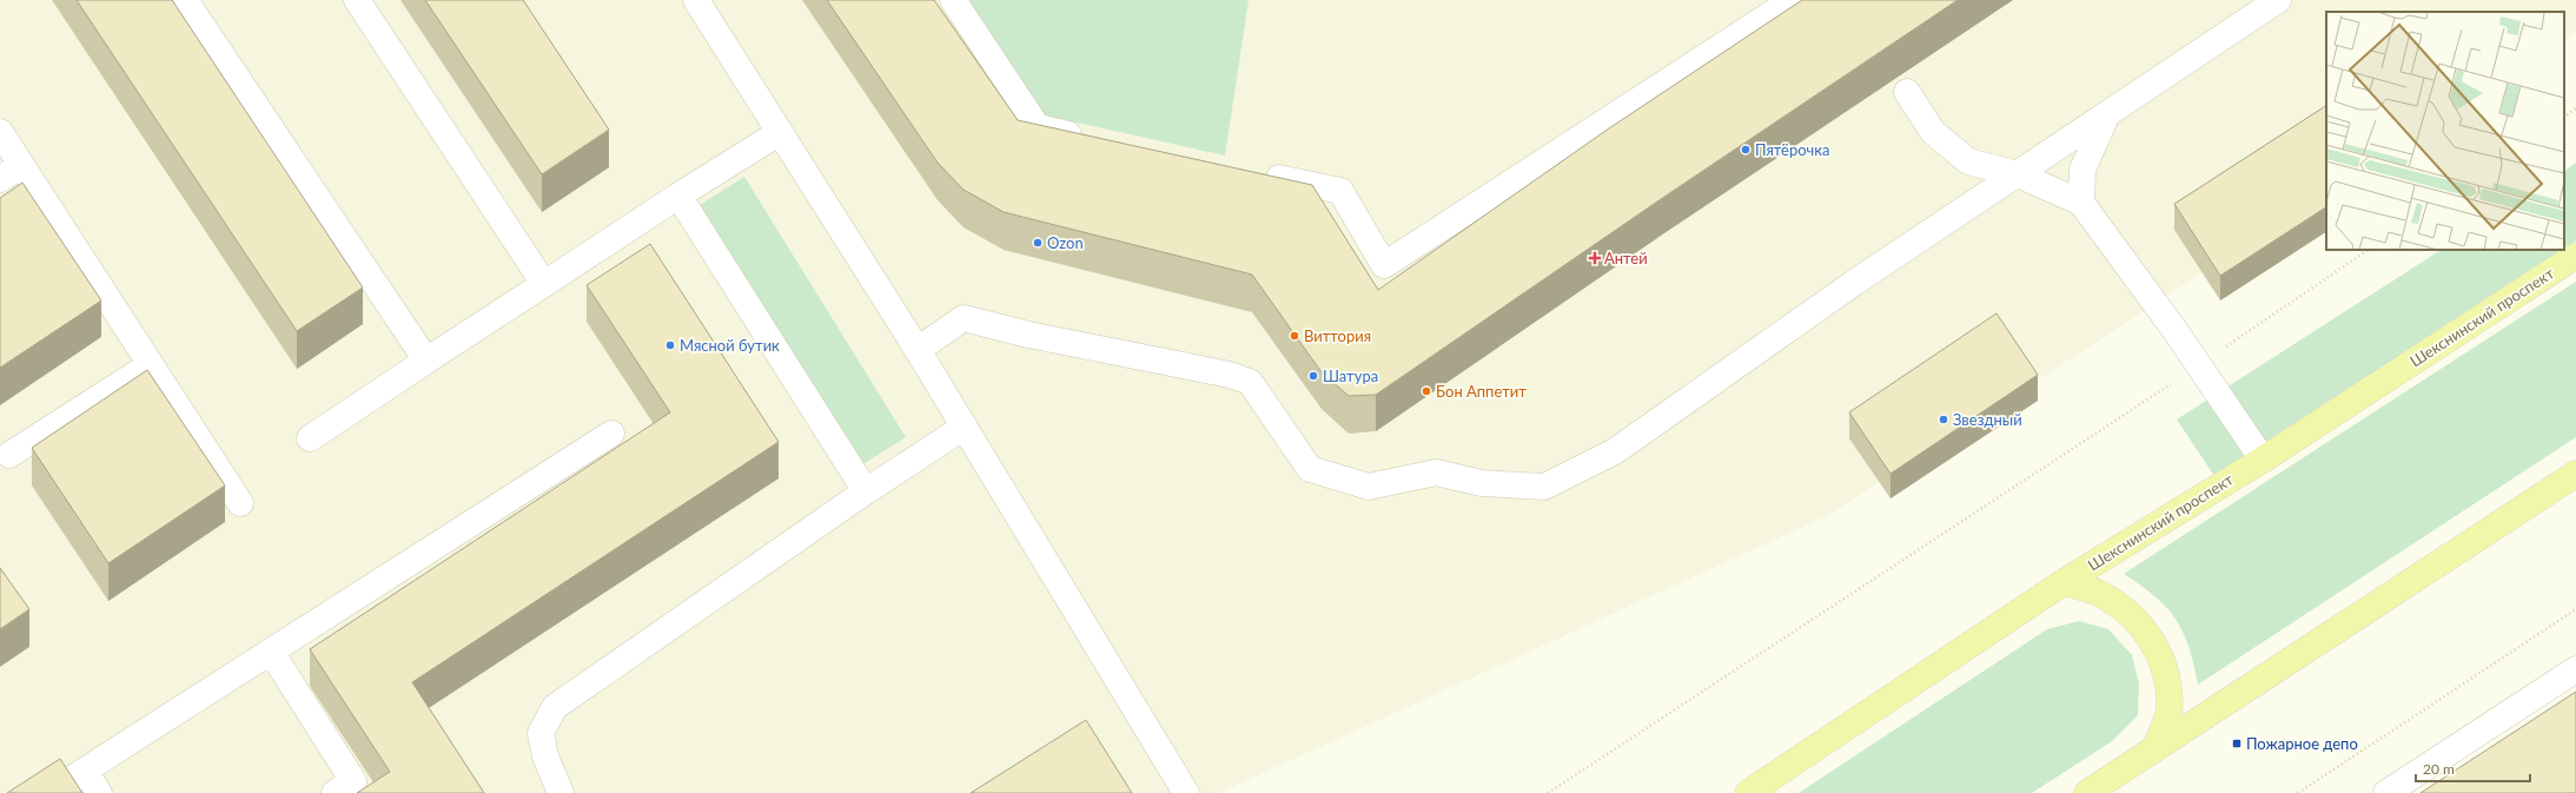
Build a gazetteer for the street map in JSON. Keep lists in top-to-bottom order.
{
  "streets": {
    "main road": ["Шекснинский проспект"]
  },
  "places": {
    "other": [
      "Пятёрочка",
      "Ozon",
      "Виттория",
      "Мясной бутик",
      "Шатура",
      "Бон Аппетит",
      "Звездный"
    ],
    "health": ["Антей"],
    "transit": ["Пожарное депо"]
  },
  "scale_bar": "20 m"
}
